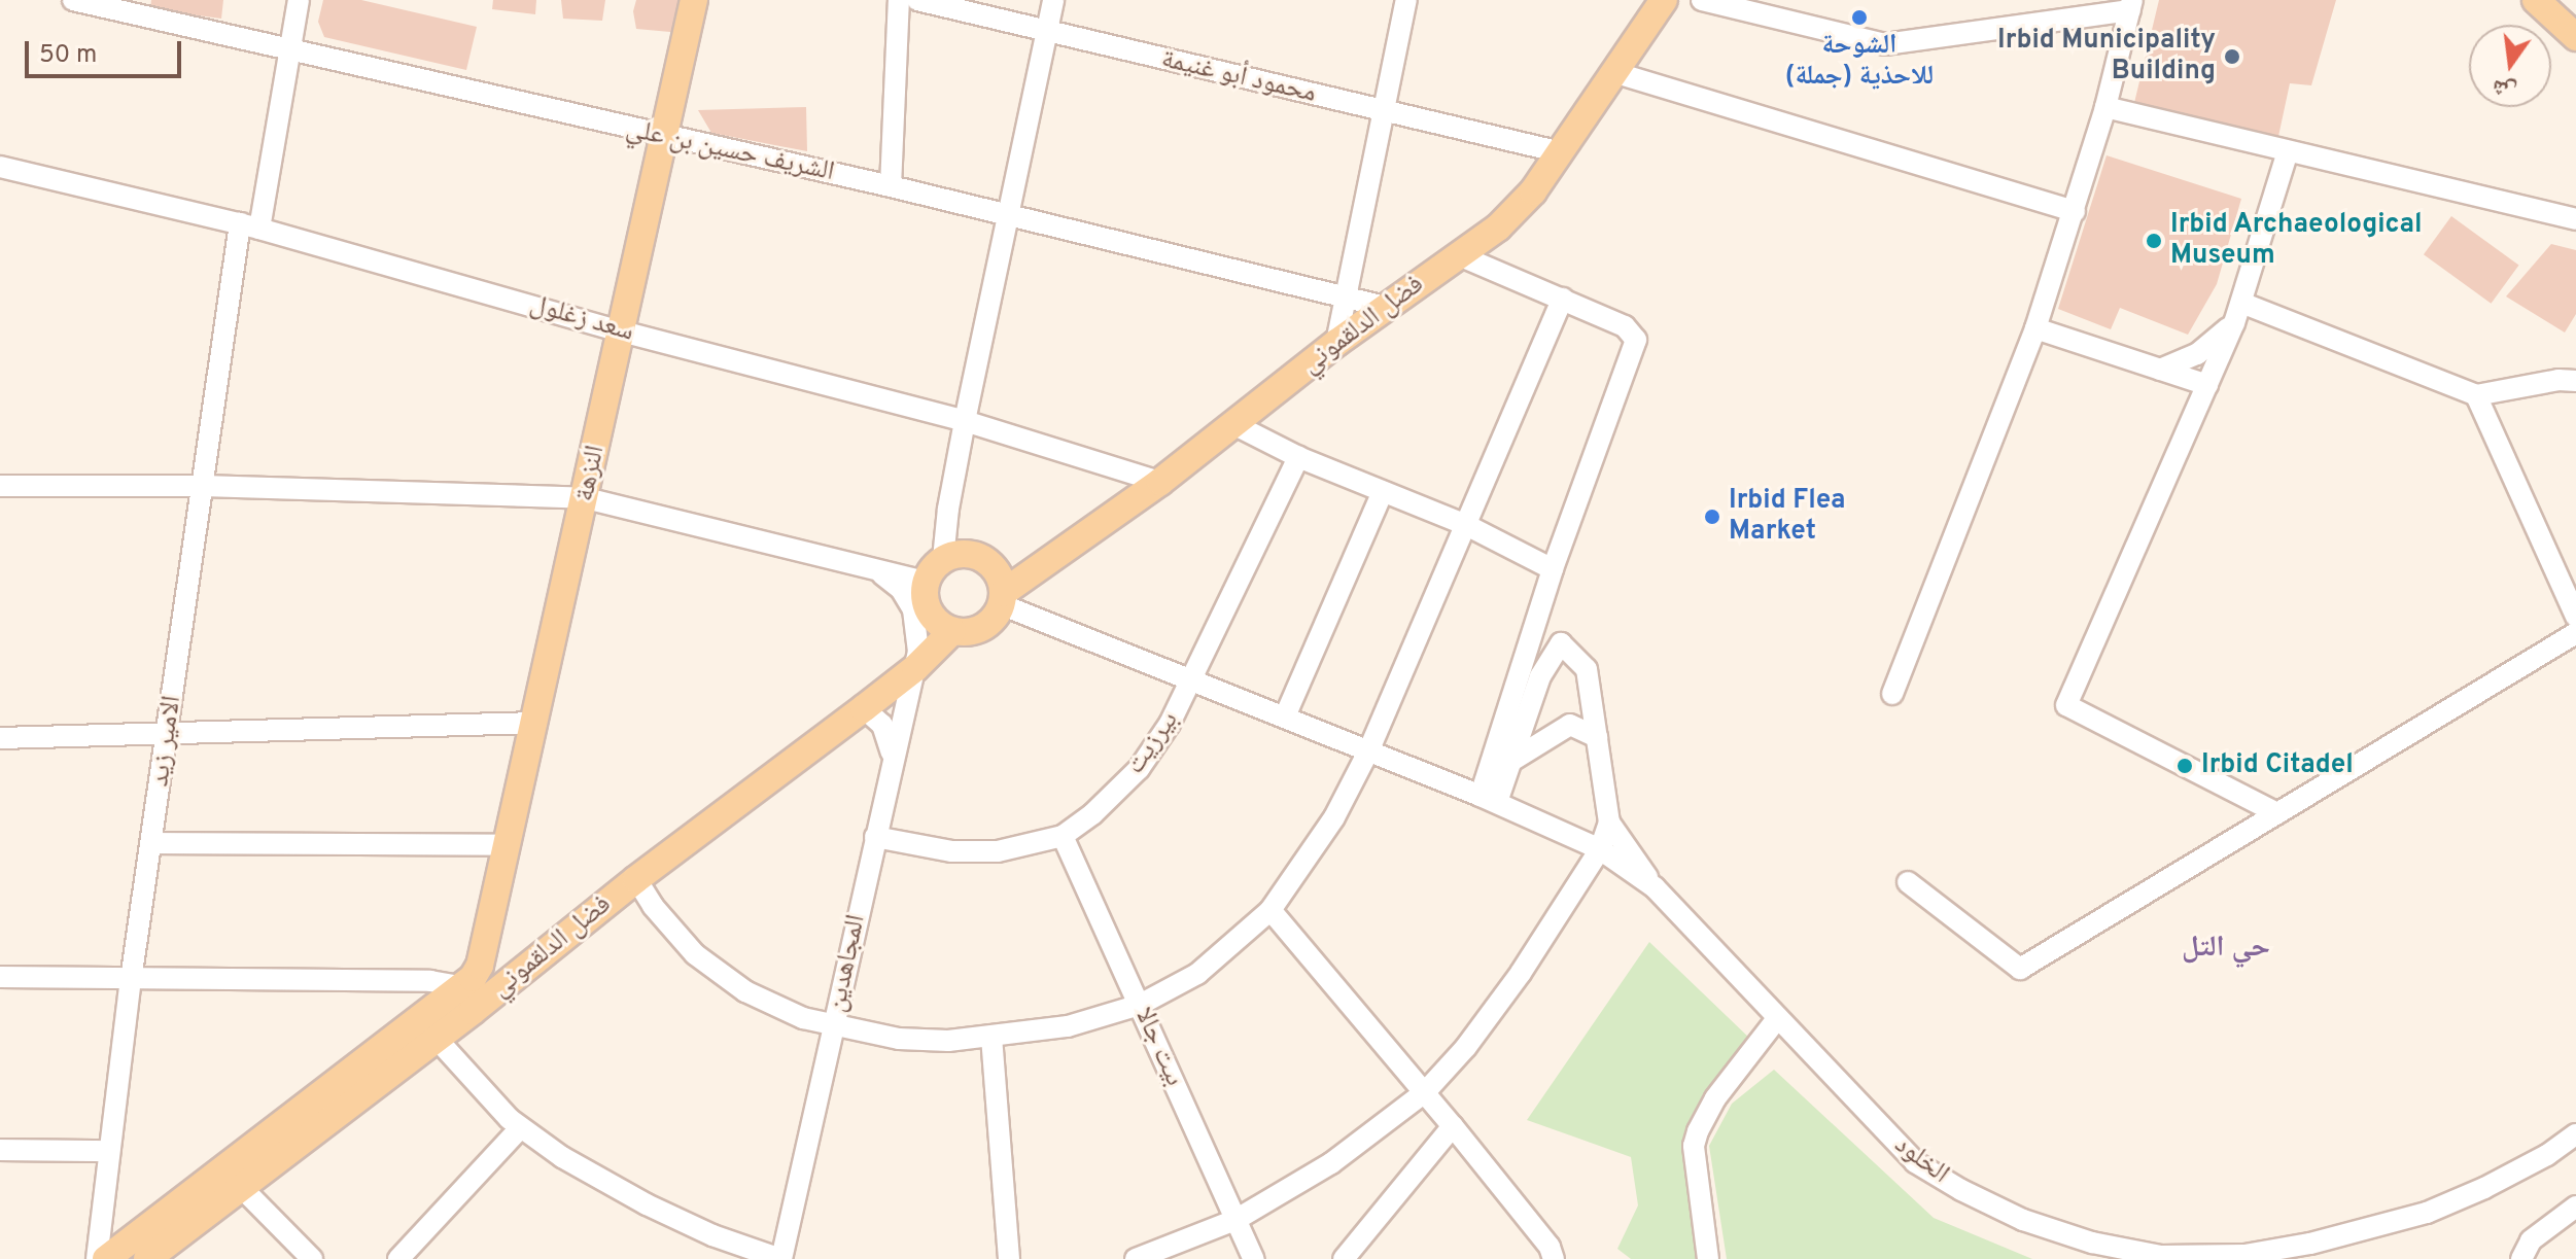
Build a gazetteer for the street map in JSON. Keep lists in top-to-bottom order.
{
  "streets": {
    "main road": ["فضل الدلقموني", "النزهة"],
    "street": [
      "محمود أبو غنيمة",
      "الشريف حسين بن علي",
      "سعد زغلول",
      "الامير زيد",
      "بيرزيت",
      "المجاهدين",
      "بيت جالا",
      "الخلود"
    ]
  },
  "crossings": [
    ["محمود أبو غنيمة", "فضل الدلقموني"],
    ["الشريف حسين بن علي", "فضل الدلقموني"],
    ["الشريف حسين بن علي", "النزهة"],
    ["الشريف حسين بن علي", "الامير زيد"],
    ["سعد زغلول", "فضل الدلقموني"],
    ["سعد زغلول", "النزهة"],
    ["سعد زغلول", "الامير زيد"],
    ["فضل الدلقموني", "المجاهدين"],
    ["فضل الدلقموني", "الخلود"],
    ["بيرزيت", "المجاهدين"],
    ["بيرزيت", "بيت جالا"],
    ["بيرزيت", "الخلود"]
  ],
  "districts": ["حي التل"],
  "places": [
    "الشوحة للاحذية (جملة)",
    "Irbid Municipality Building",
    "Irbid Archaeological Museum",
    "Irbid Flea Market",
    "Irbid Citadel"
  ],
  "scale_bar": "50 m",
  "north": "bottom"
}
